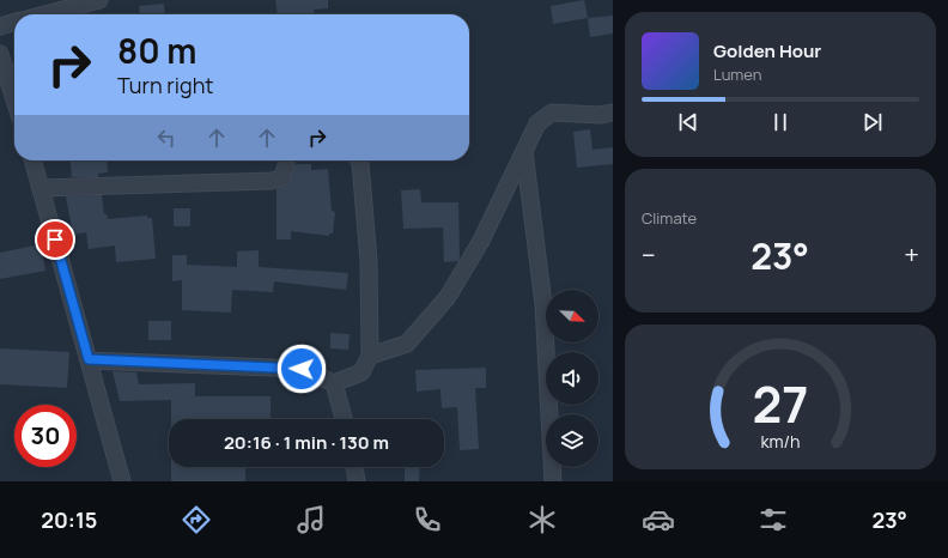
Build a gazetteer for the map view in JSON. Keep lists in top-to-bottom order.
{
  "north": "bottom right",
  "page": {
    "turn": ["80 m", "Turn right"],
    "song": ["Golden Hour", "Lumen"],
    "tile": "Climate",
    "heat": ["−", "23°", "+"],
    "limit": "30",
    "trip": "20:16 · 1 min · 130 m",
    "tabs": ["20:15", "23°"],
    "gauge": ["27", "km/h"]
  }
}
